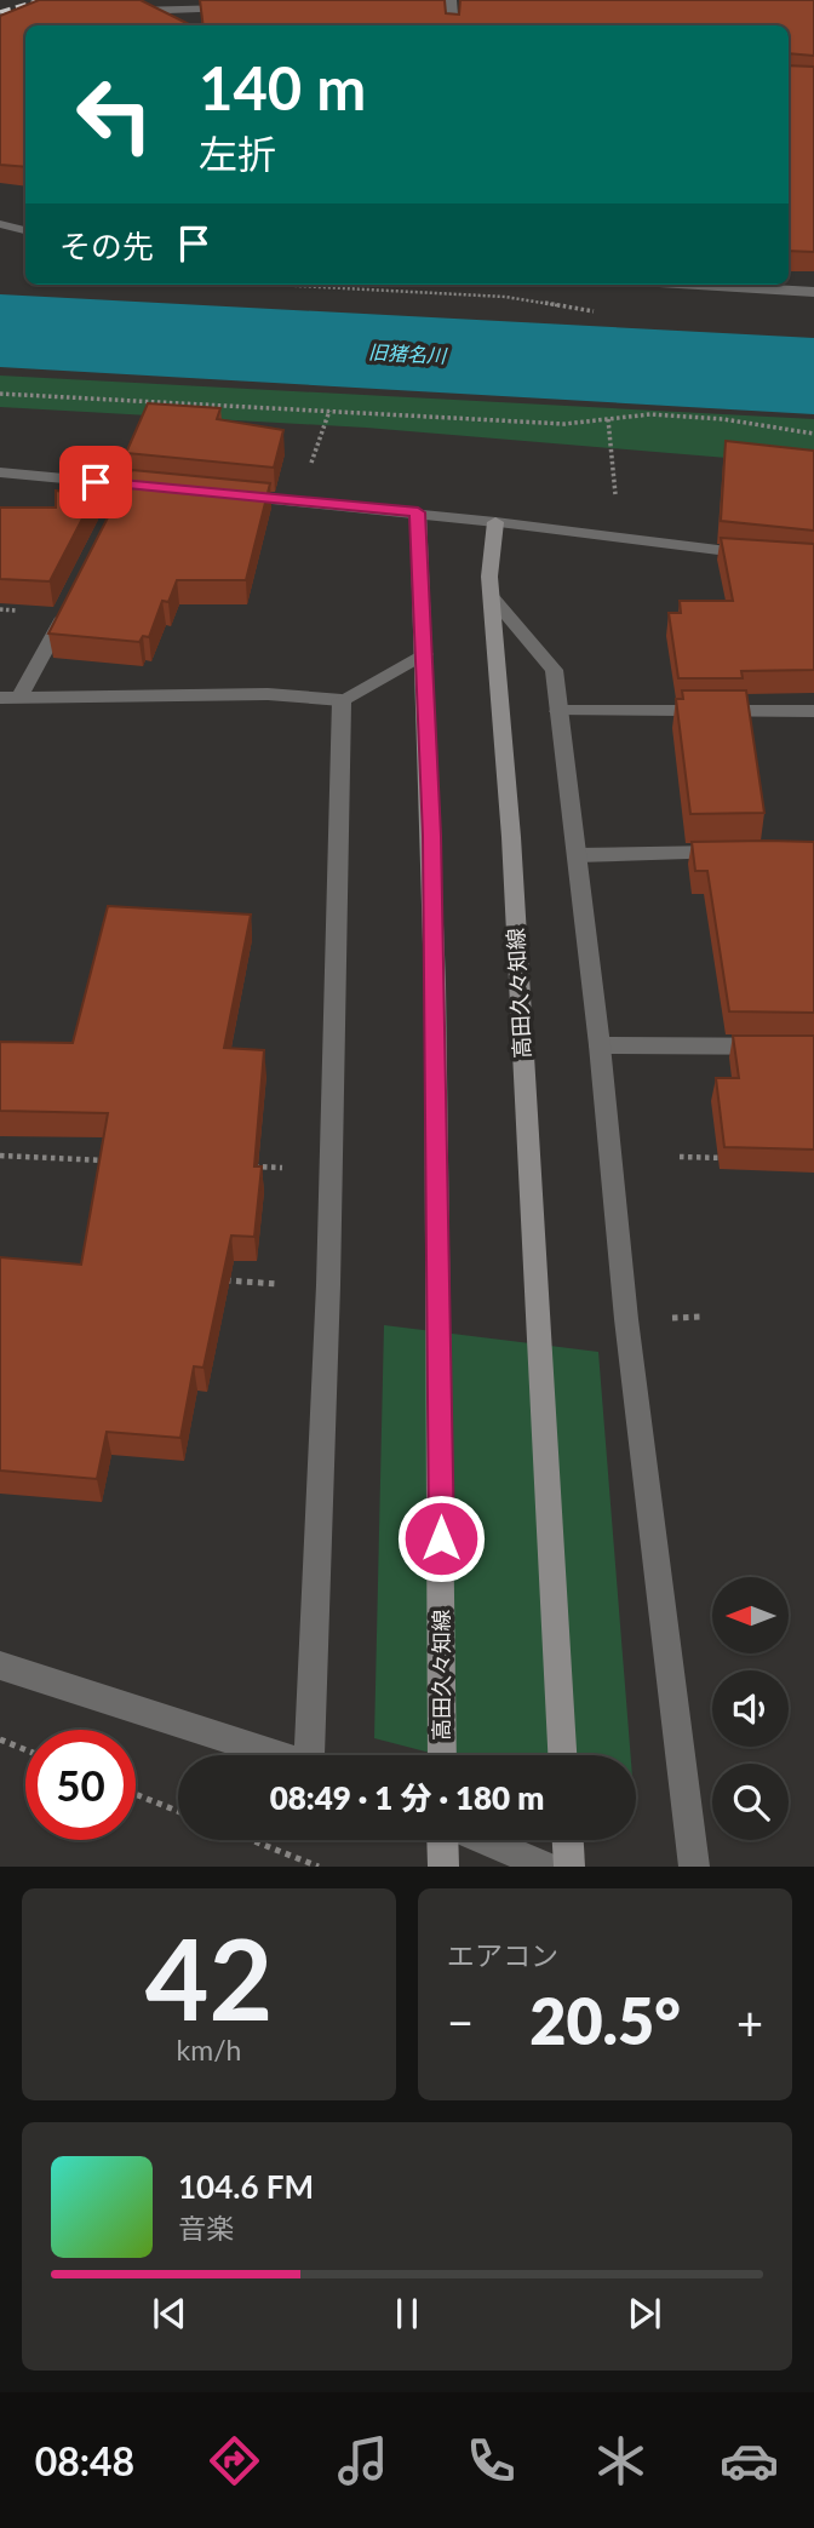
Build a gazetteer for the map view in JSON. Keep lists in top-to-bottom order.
{
  "streets": {
    "main road": ["高田久々知線"]
  },
  "water": ["旧猪名川"],
  "north": "left",
  "page": {
    "turn": ["140 m", "左折"],
    "then": "その先",
    "limit": "50",
    "trip": "08:49 · 1 分 · 180 m",
    "tile": [
      ["42", "km/h"],
      "エアコン"
    ],
    "heat": ["−", "20.5°", "+"],
    "song": ["104.6 FM", "音楽"],
    "tabs": "08:48"
  }
}
